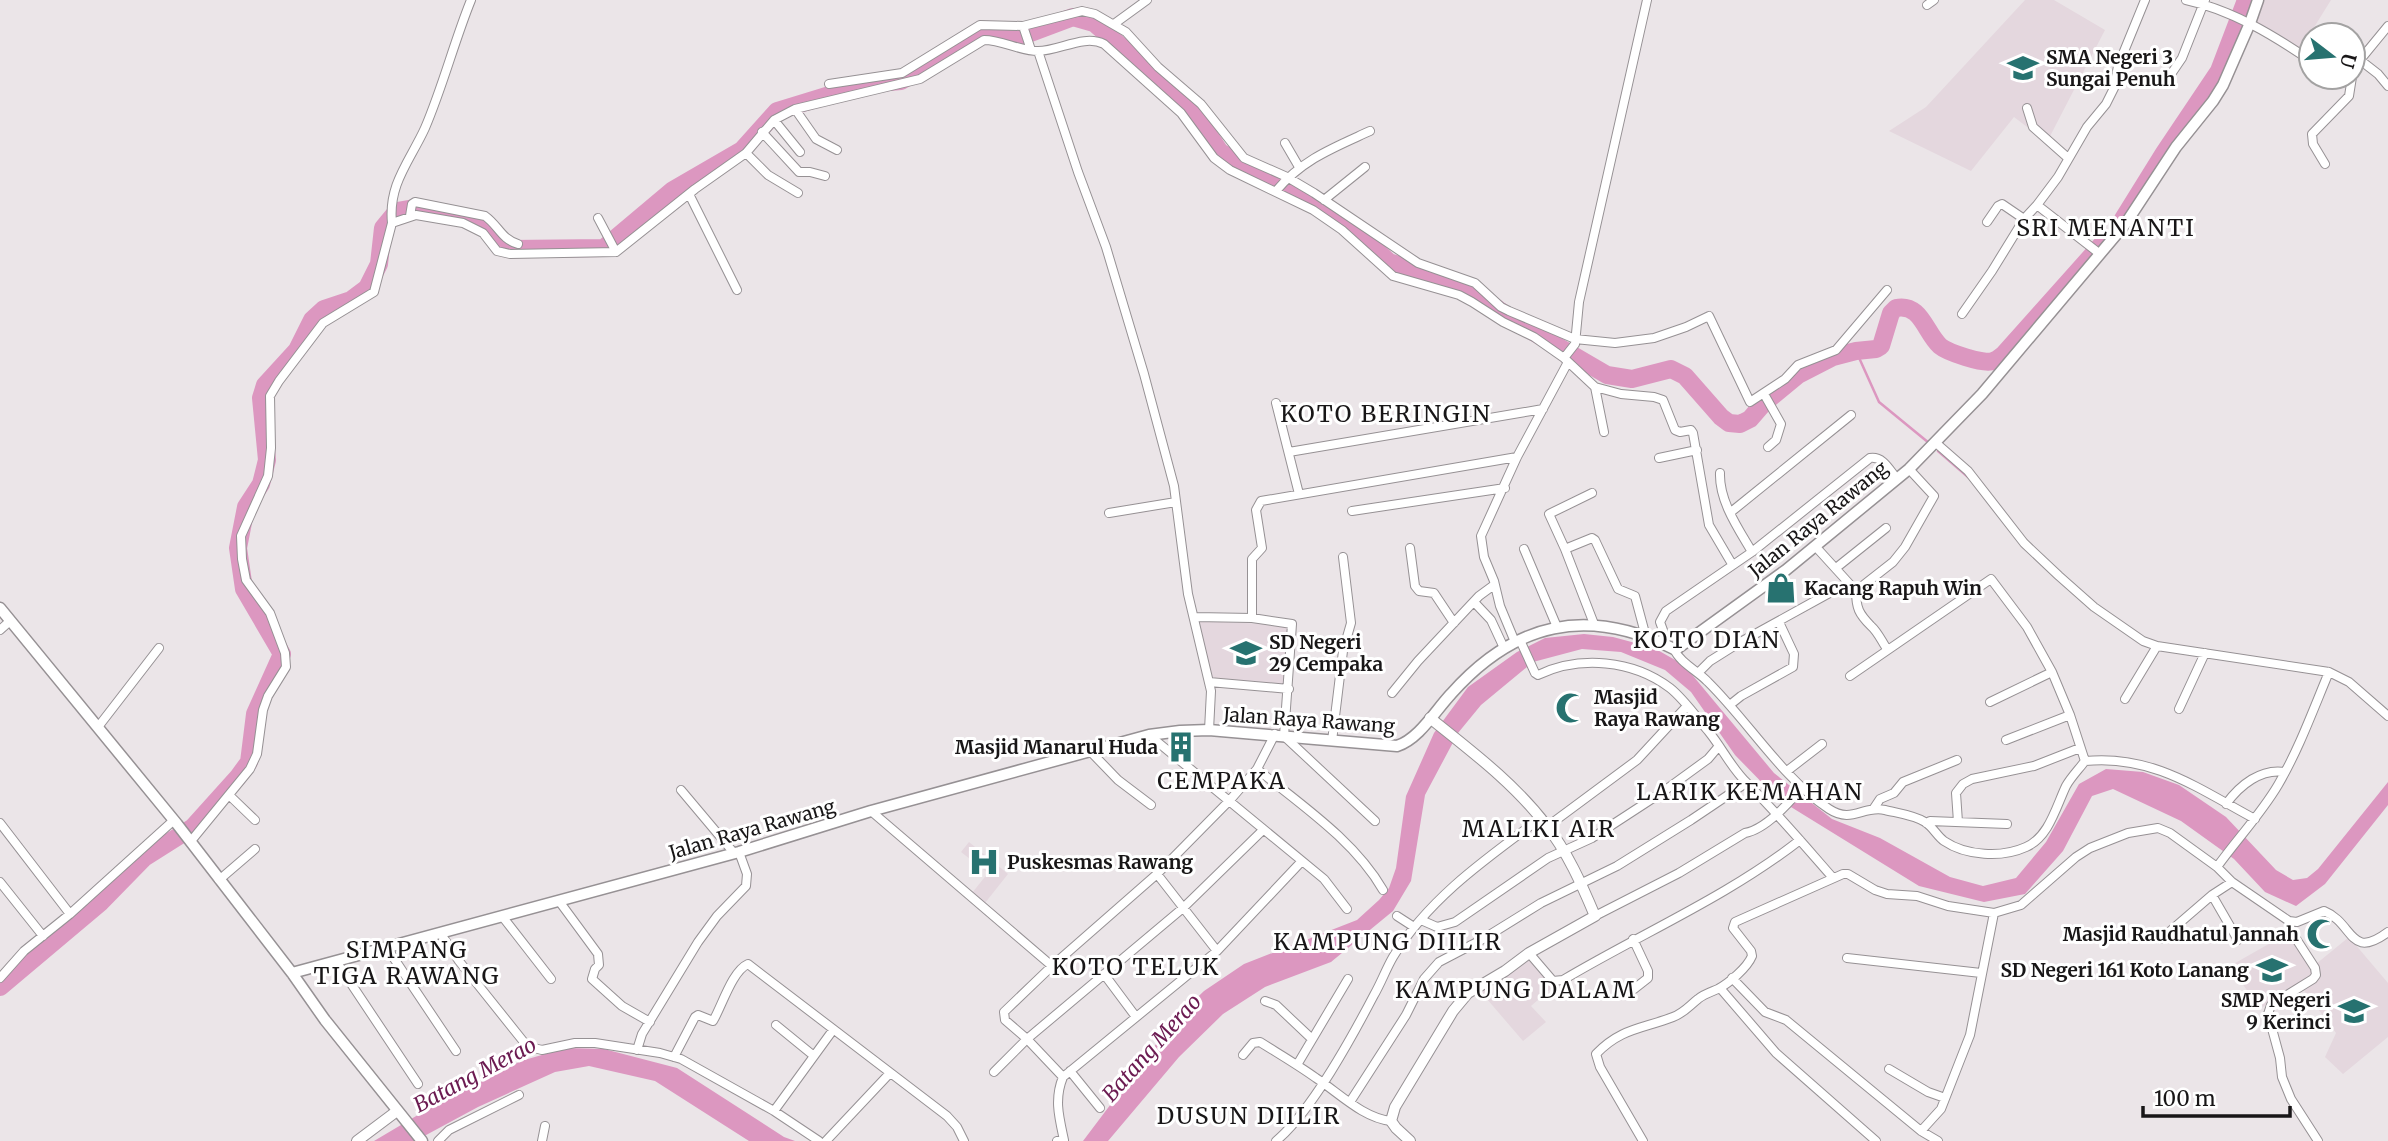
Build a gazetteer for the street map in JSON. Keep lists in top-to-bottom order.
{
  "streets": {
    "main road": ["Jalan Raya Rawang"]
  },
  "districts": [
    "SRI MENANTI",
    "KOTO BERINGIN",
    "KOTO DIAN",
    "CEMPAKA",
    "LARIK KEMAHAN",
    "MALIKI AIR",
    "KAMPUNG DIILIR",
    "SIMPANG TIGA RAWANG",
    "KOTO TELUK",
    "KAMPUNG DALAM",
    "DUSUN DIILIR"
  ],
  "water": ["Batang Merao"],
  "places": {
    "school or university": [
      "SMA Negeri 3 Sungai Penuh",
      "SD Negeri 29 Cempaka",
      "SD Negeri 161 Koto Lanang",
      "SMP Negeri 9 Kerinci"
    ],
    "shop": ["Kacang Rapuh Win"],
    "mosque": ["Masjid Raya Rawang", "Masjid Raudhatul Jannah"],
    "building": ["Masjid Manarul Huda"],
    "hospital": ["Puskesmas Rawang"]
  },
  "scale_bar": "100 m",
  "north": "right"
}
